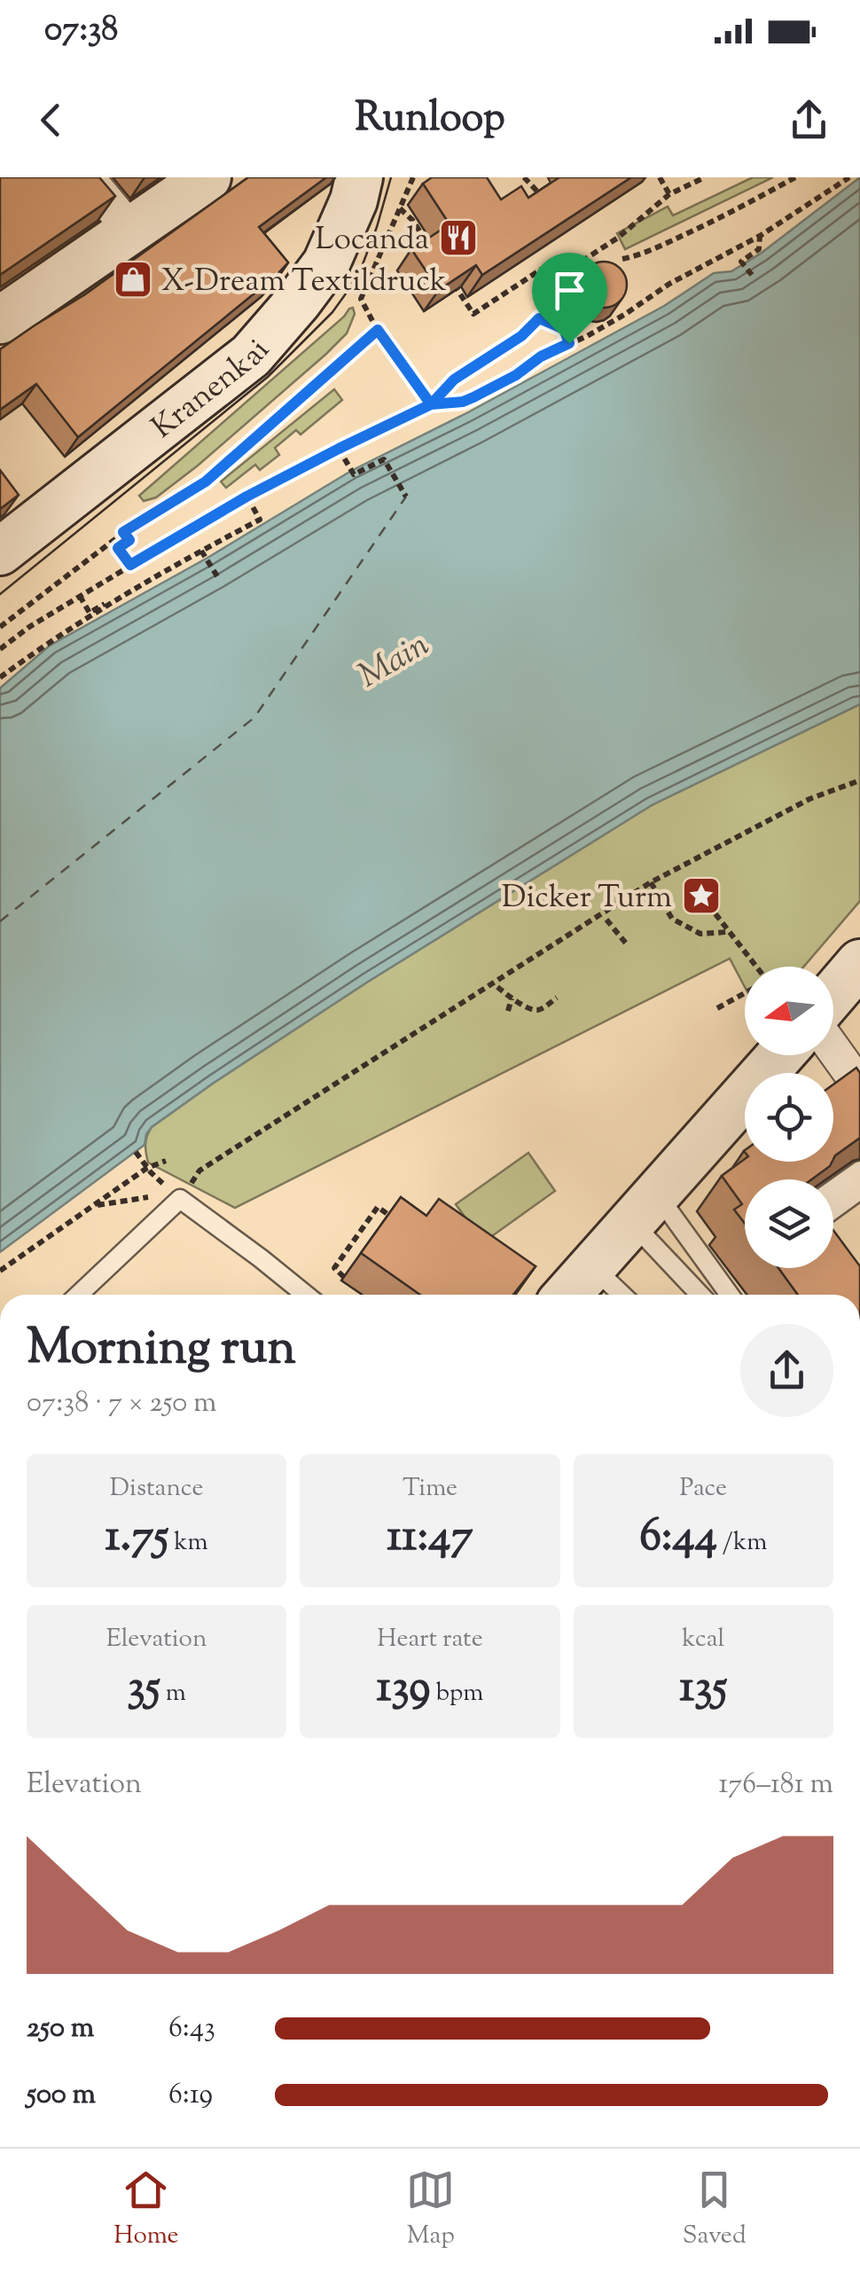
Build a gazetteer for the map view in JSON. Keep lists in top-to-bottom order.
{
  "streets": {
    "street": ["Kranenkai"]
  },
  "water": ["Main"],
  "places": {
    "restaurant": ["Locanda"],
    "shop": ["X-Dream Textildruck"],
    "place": ["Dicker Turm"]
  },
  "north": "left",
  "page": {
    "status": "07:38",
    "header": "Runloop",
    "heading": ["Morning run", "07:38 · 7 × 250 m"],
    "stats": [
      ["Distance", "1.75 km"],
      ["Time", "11:47"],
      ["Pace", "6:44 /km"],
      ["Elevation", "35 m"],
      ["Heart rate", "139 bpm"],
      ["kcal", "135"]
    ],
    "chart": ["Elevation", "176–181 m"],
    "list": [
      {
        "name": "250 m",
        "note": "6:43"
      },
      {
        "name": "500 m",
        "note": "6:19"
      }
    ],
    "tabs": ["Home", "Map", "Saved"]
  }
}
